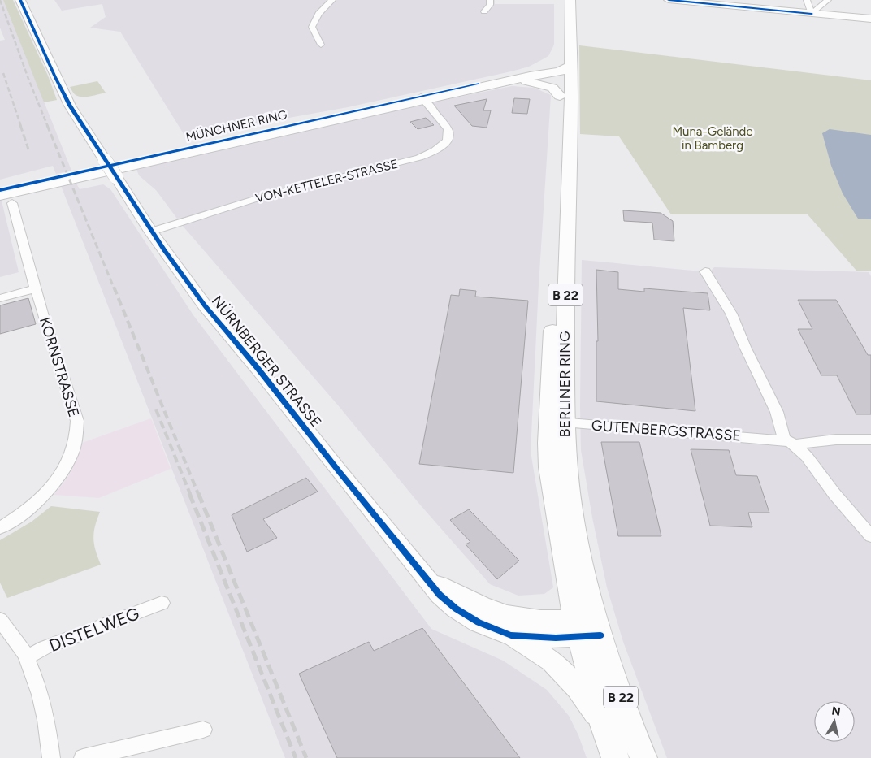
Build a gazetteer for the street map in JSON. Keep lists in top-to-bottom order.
{
  "streets": {
    "main road": ["MÜNCHNER RING", "B 22", "BERLINER RING"],
    "street": [
      "VON-KETTELER-STRASSE",
      "NÜRNBERGER STRASSE",
      "KORNSTRASSE",
      "GUTENBERGSTRASSE",
      "DISTELWEG"
    ]
  },
  "crossings": [
    ["MÜNCHNER RING", "VON-KETTELER-STRASSE"],
    ["MÜNCHNER RING", "BERLINER RING"],
    ["VON-KETTELER-STRASSE", "NÜRNBERGER STRASSE"],
    ["NÜRNBERGER STRASSE", "BERLINER RING"],
    ["BERLINER RING", "GUTENBERGSTRASSE"]
  ],
  "parks": ["Muna-Gelände in Bamberg"],
  "north": "top"
}
